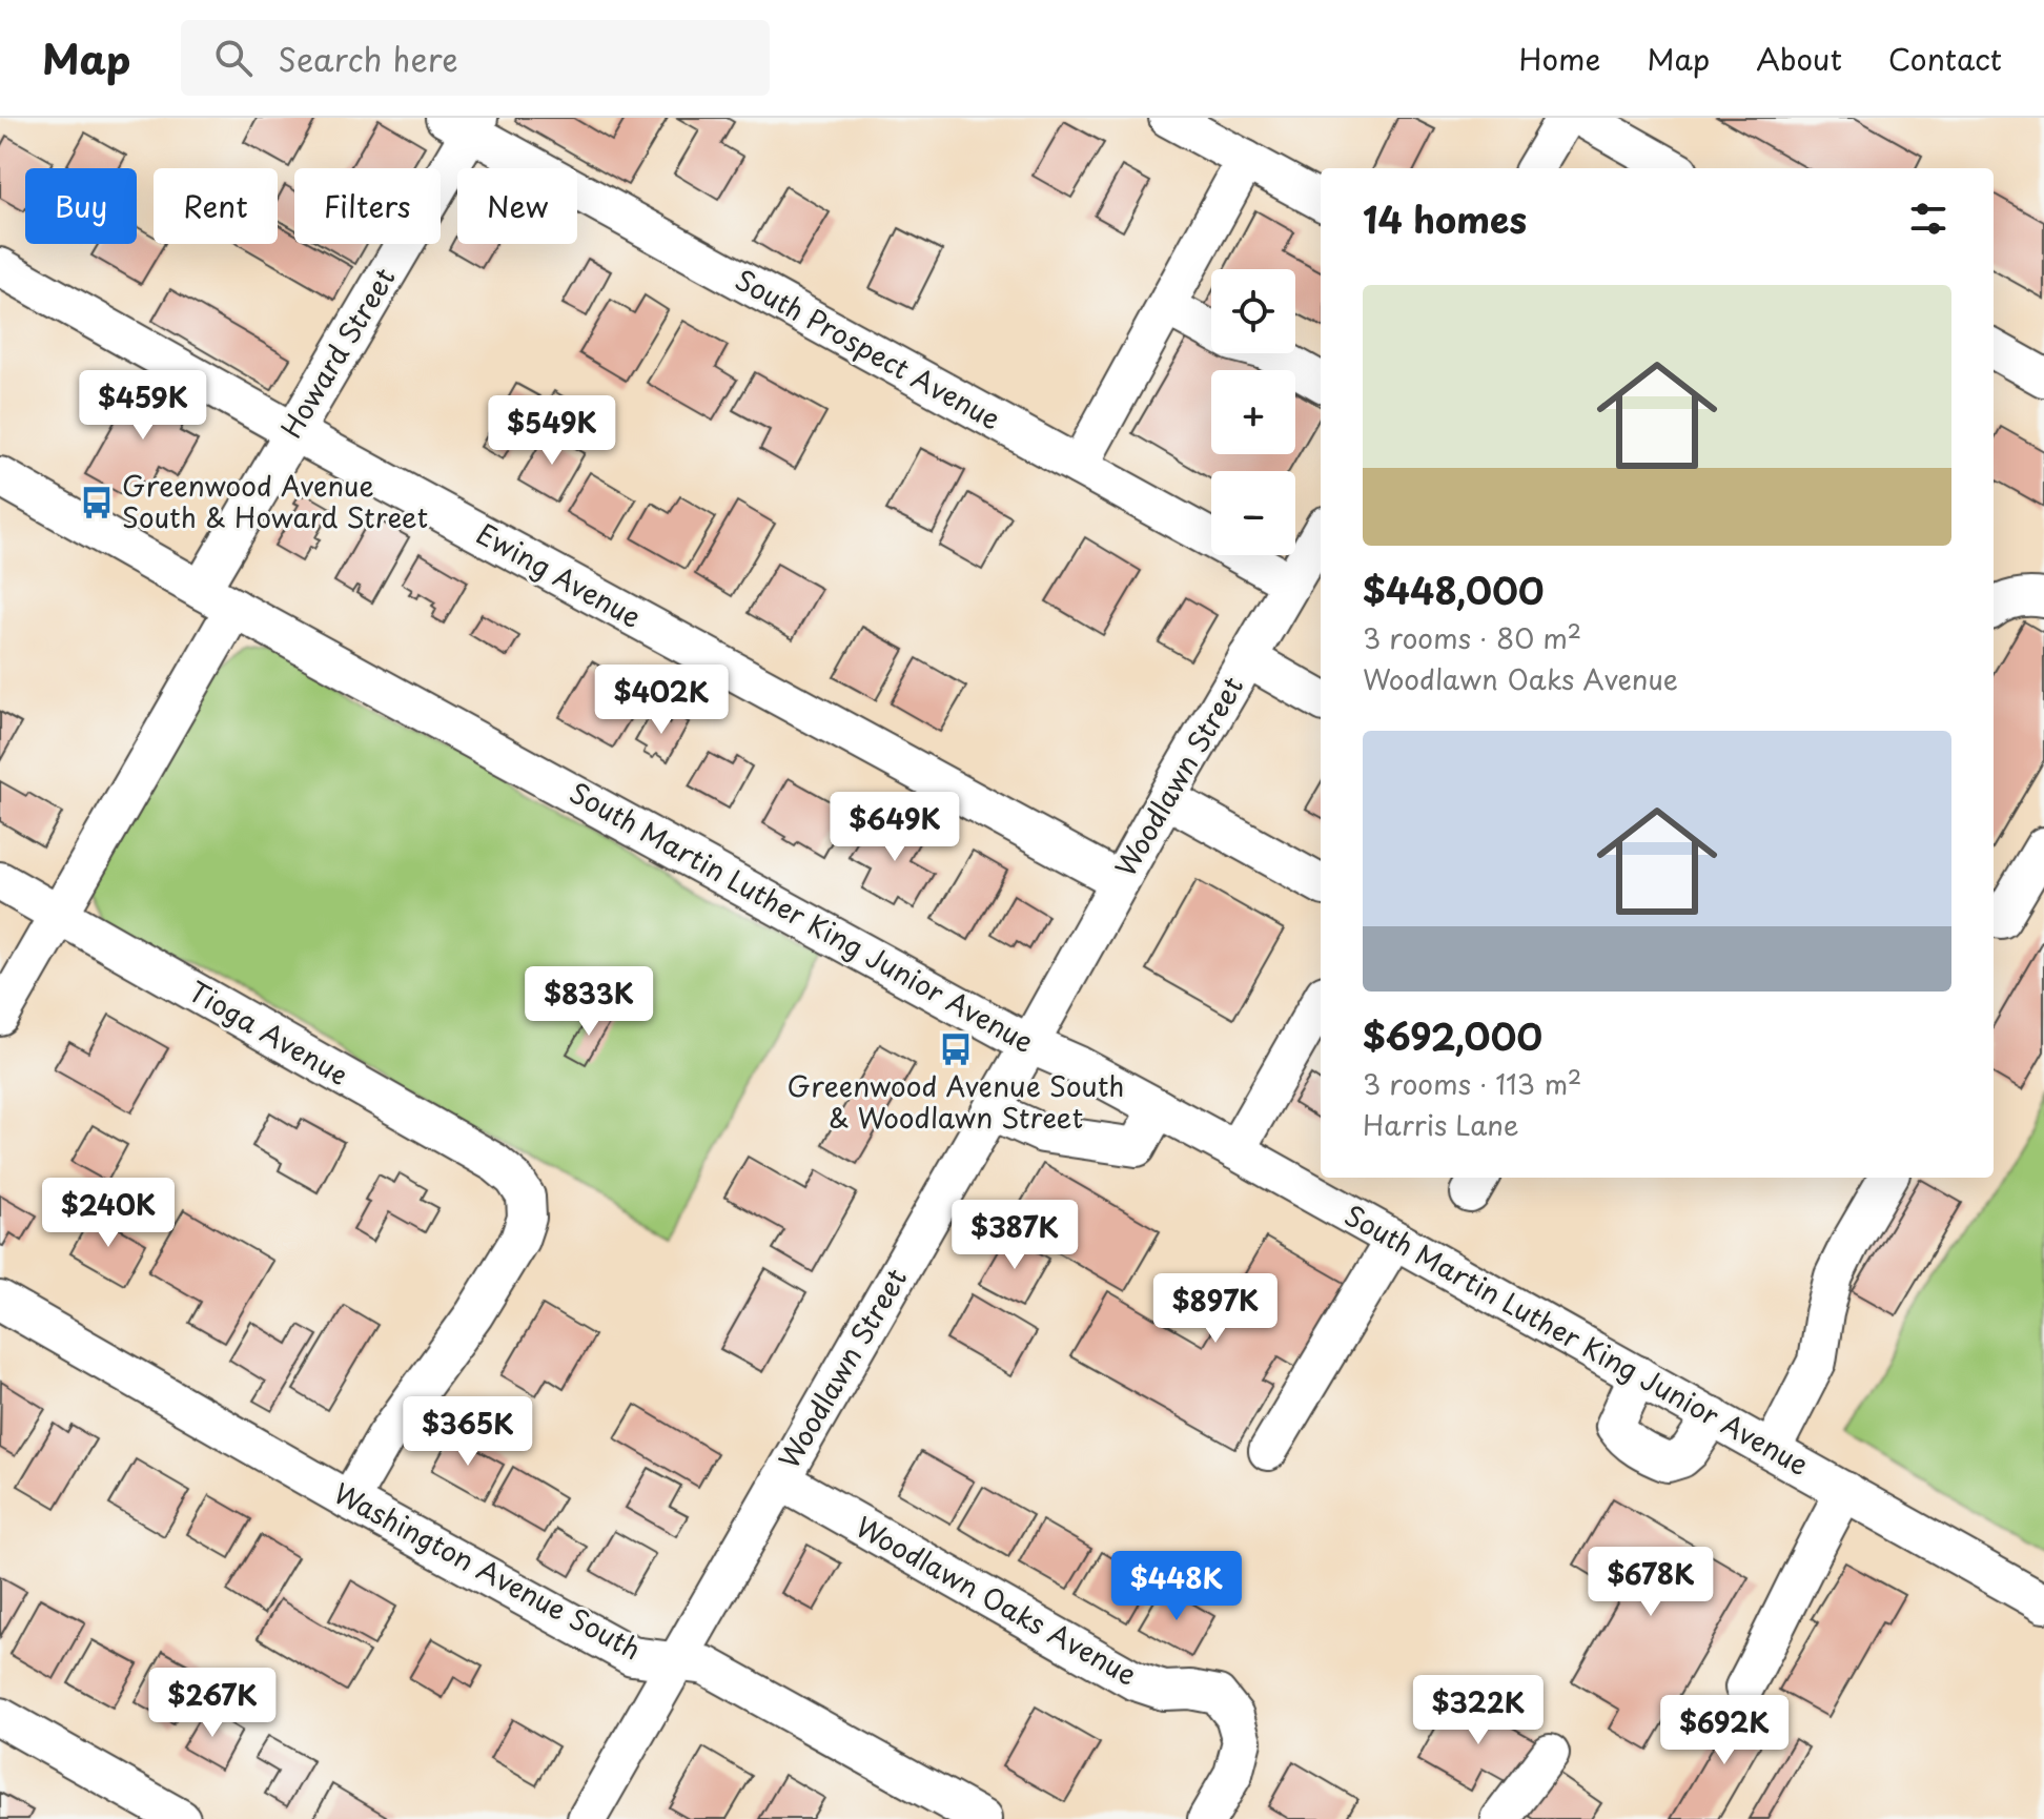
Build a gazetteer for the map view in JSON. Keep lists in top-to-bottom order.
{
  "streets": {
    "street": [
      "South Prospect Avenue",
      "Howard Street",
      "Ewing Avenue",
      "Woodlawn Street",
      "South Martin Luther King Junior Avenue",
      "Tioga Avenue",
      "Washington Avenue South",
      "Woodlawn Oaks Avenue"
    ]
  },
  "crossings": [
    ["South Prospect Avenue", "Howard Street"],
    ["South Prospect Avenue", "Woodlawn Street"],
    ["Howard Street", "Ewing Avenue"],
    ["Howard Street", "South Martin Luther King Junior Avenue"],
    ["Ewing Avenue", "Woodlawn Street"],
    ["Woodlawn Street", "South Martin Luther King Junior Avenue"],
    ["Woodlawn Street", "Washington Avenue South"],
    ["Woodlawn Street", "Woodlawn Oaks Avenue"],
    ["Tioga Avenue", "Washington Avenue South"]
  ],
  "places": {
    "bus stop": ["Greenwood Avenue South & Howard Street", "Greenwood Avenue South & Woodlawn Street"]
  },
  "page": {
    "header": "Map",
    "search": "Search here",
    "nav": [
      "Home",
      "Map",
      "About",
      "Contact"
    ],
    "chip": [
      "Buy",
      "Rent",
      "Filters",
      "New"
    ],
    "heading": "14 homes",
    "map_buttons": ["+", "−"],
    "list": [
      {
        "name": "$448,000",
        "note": "3 rooms · 80 m² · Woodlawn Oaks Avenue"
      },
      {
        "name": "$692,000",
        "note": "3 rooms · 113 m² · Harris Lane"
      }
    ],
    "price": [
      "$459K",
      "$549K",
      "$402K",
      "$649K",
      "$833K",
      "$240K",
      "$387K",
      "$897K",
      "$365K",
      "$678K",
      "$448K",
      "$267K",
      "$322K",
      "$692K"
    ]
  }
}
